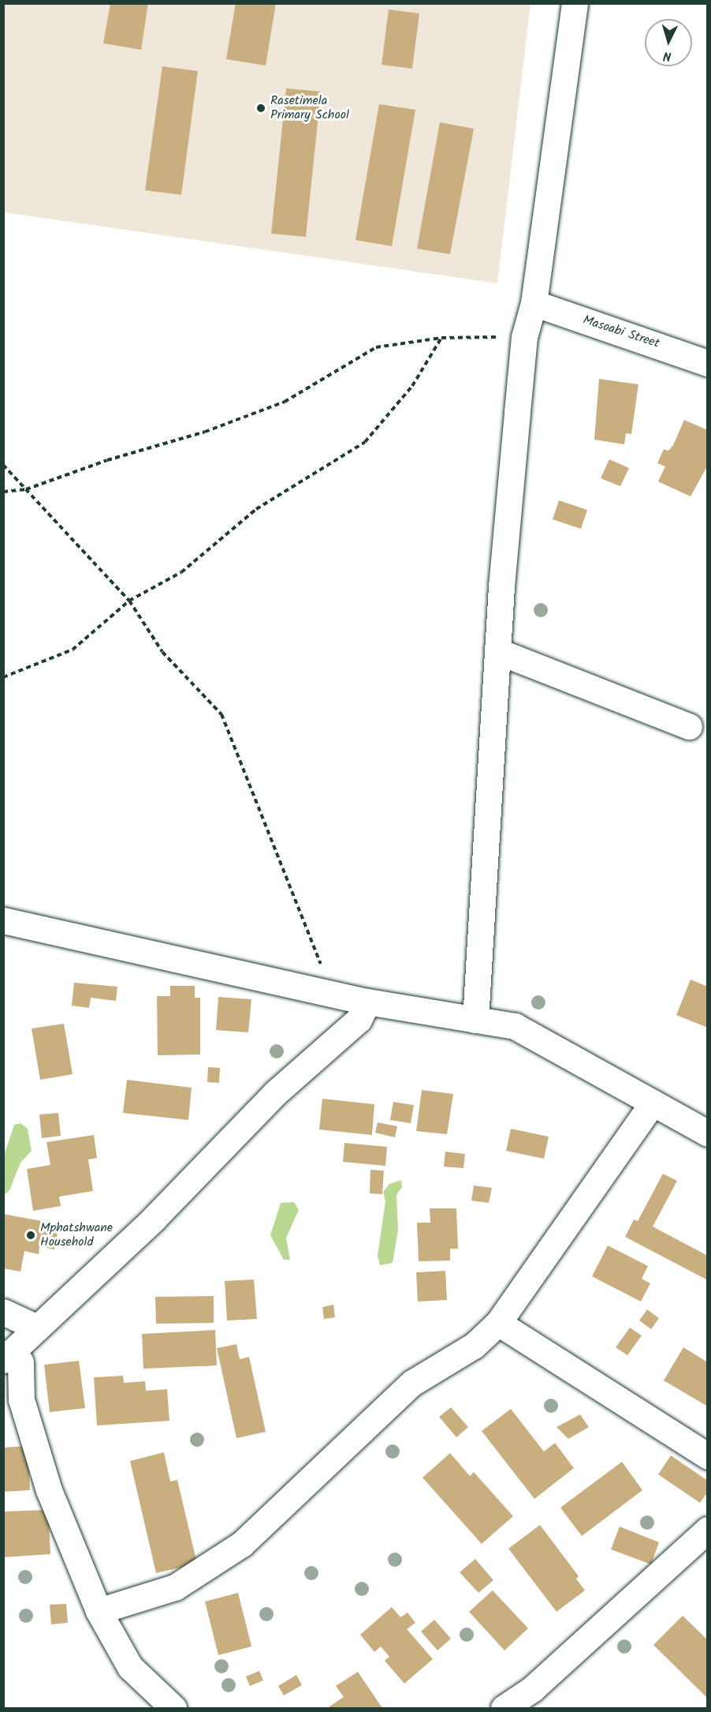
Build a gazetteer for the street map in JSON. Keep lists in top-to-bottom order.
{
  "streets": {
    "street": ["Masoabi Street"]
  },
  "places": ["Rasetimela Primary School", "Mphatshwane Household"],
  "north": "bottom"
}
